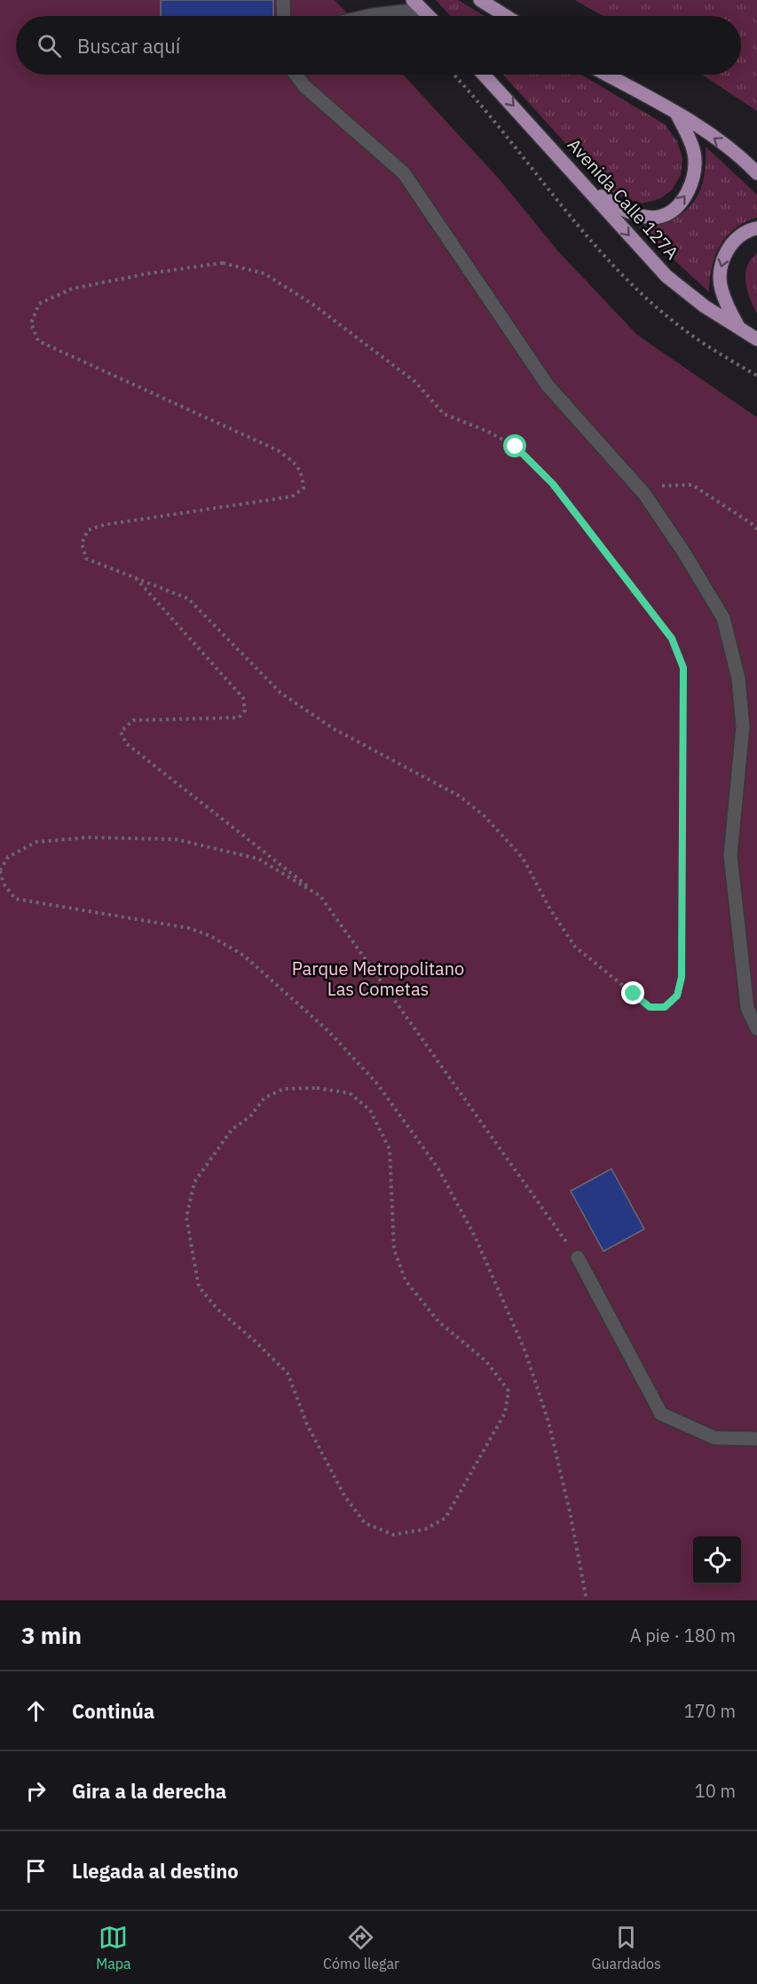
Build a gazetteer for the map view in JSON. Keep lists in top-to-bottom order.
{
  "streets": {
    "main road": ["Avenida Calle 127A"]
  },
  "one_way": ["Avenida Calle 127A"],
  "parks": ["Parque Metropolitano Las Cometas"],
  "page": {
    "search": "Buscar aquí",
    "heading": ["3 min", "A pie · 180 m"],
    "list": [
      ["Continúa", "170 m"],
      ["Gira a la derecha", "10 m"],
      "Llegada al destino"
    ],
    "nav": ["Mapa", "Cómo llegar", "Guardados"]
  }
}
